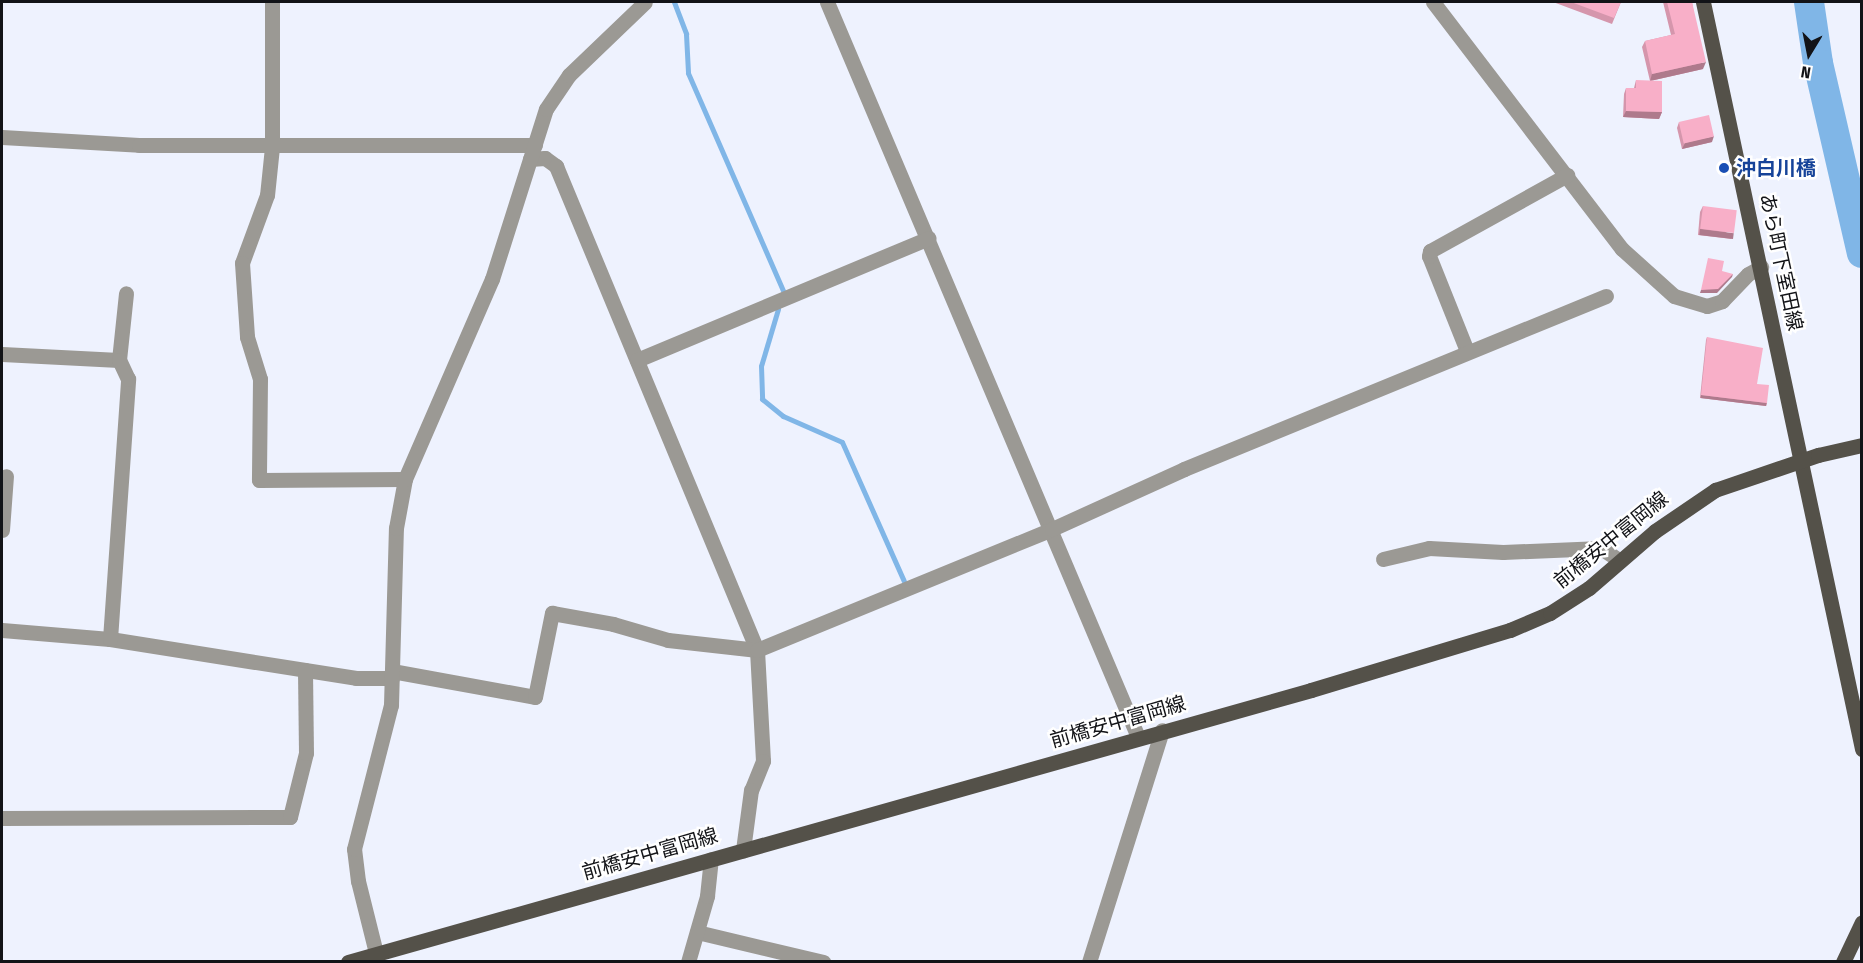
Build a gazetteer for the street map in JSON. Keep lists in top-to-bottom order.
{
  "streets": {
    "main road": ["あら町下室田線", "前橋安中富岡線"]
  },
  "crossings": [
    ["あら町下室田線", "前橋安中富岡線"]
  ],
  "places": ["沖白川橋"],
  "north": "bottom"
}
